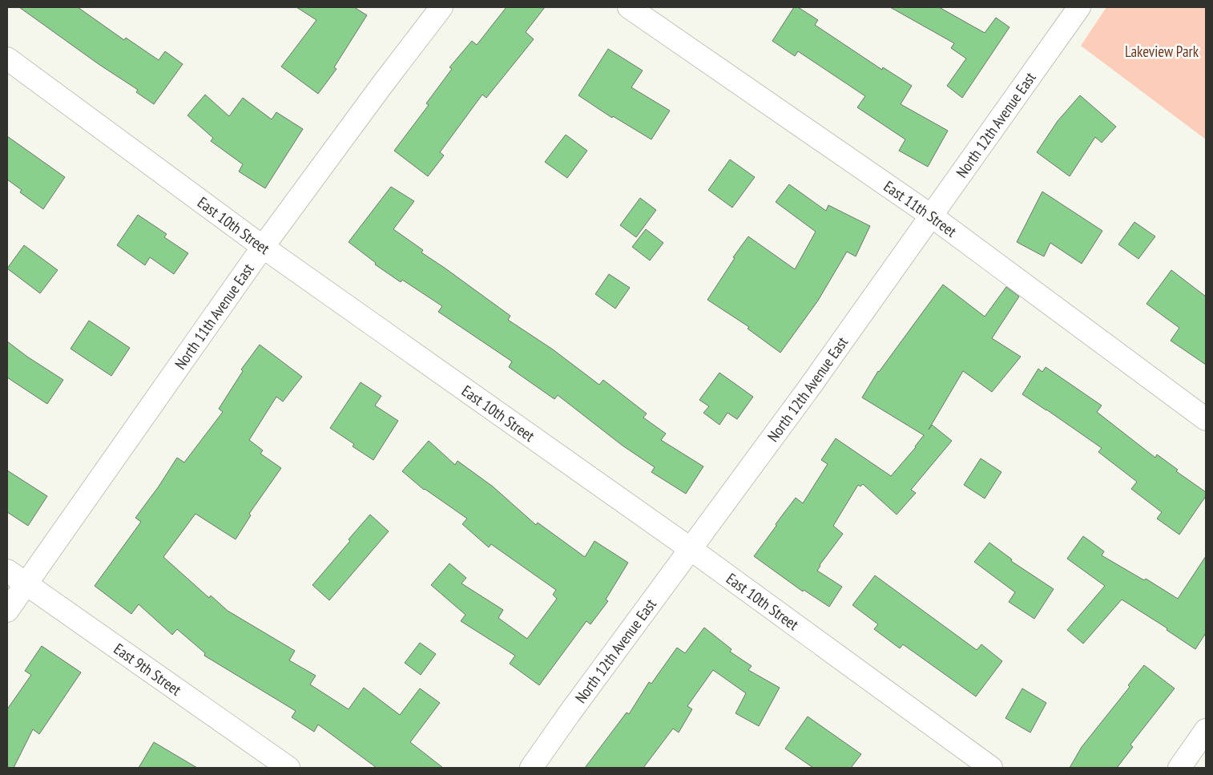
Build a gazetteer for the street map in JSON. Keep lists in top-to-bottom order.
{
  "streets": {
    "street": [
      "North 12th Avenue East",
      "East 11th Street",
      "East 10th Street",
      "North 11th Avenue East",
      "East 9th Street"
    ]
  },
  "crossings": [
    ["North 12th Avenue East", "East 11th Street"],
    ["North 12th Avenue East", "East 10th Street"],
    ["East 10th Street", "North 11th Avenue East"],
    ["North 11th Avenue East", "East 9th Street"]
  ],
  "parks": ["Lakeview Park"]
}
